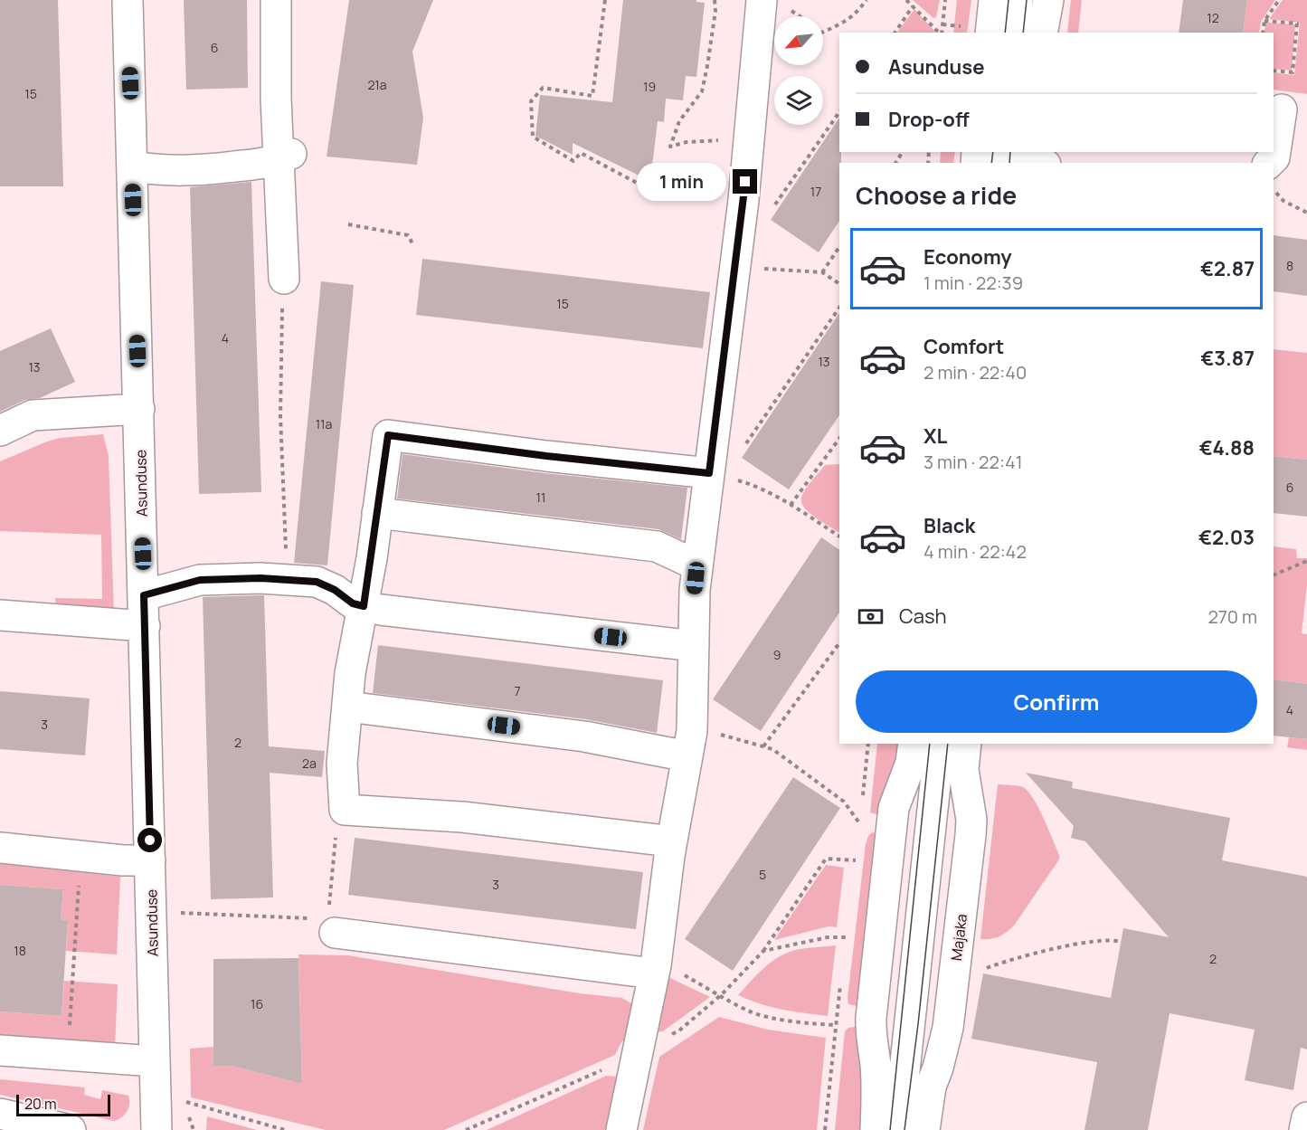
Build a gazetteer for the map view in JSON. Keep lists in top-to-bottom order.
{
  "streets": {
    "street": ["Asunduse", "Majaka"]
  },
  "house_numbers": [
    "12",
    "6",
    "21a",
    "19",
    "15",
    "17",
    "8",
    "15",
    "4",
    "13",
    "13",
    "11a",
    "6",
    "11",
    "9",
    "7",
    "4",
    "3",
    "2",
    "2a",
    "5",
    "3",
    "18",
    "2",
    "16"
  ],
  "scale_bar": "20 m",
  "north": "bottom left",
  "page": {
    "banner": ["Asunduse", "Drop-off"],
    "bubble": "1 min",
    "heading": "Choose a ride",
    "list": [
      {
        "name": "Economy",
        "note": "1 min · 22:39",
        "value": "€2.87"
      },
      {
        "name": "Comfort",
        "note": "2 min · 22:40",
        "value": "€3.87"
      },
      {
        "name": "XL",
        "note": "3 min · 22:41",
        "value": "€4.88"
      },
      {
        "name": "Black",
        "note": "4 min · 22:42",
        "value": "€2.03"
      }
    ],
    "pay": ["Cash", "270 m"],
    "buttons": "Confirm",
    "scale": "20 m"
  }
}
